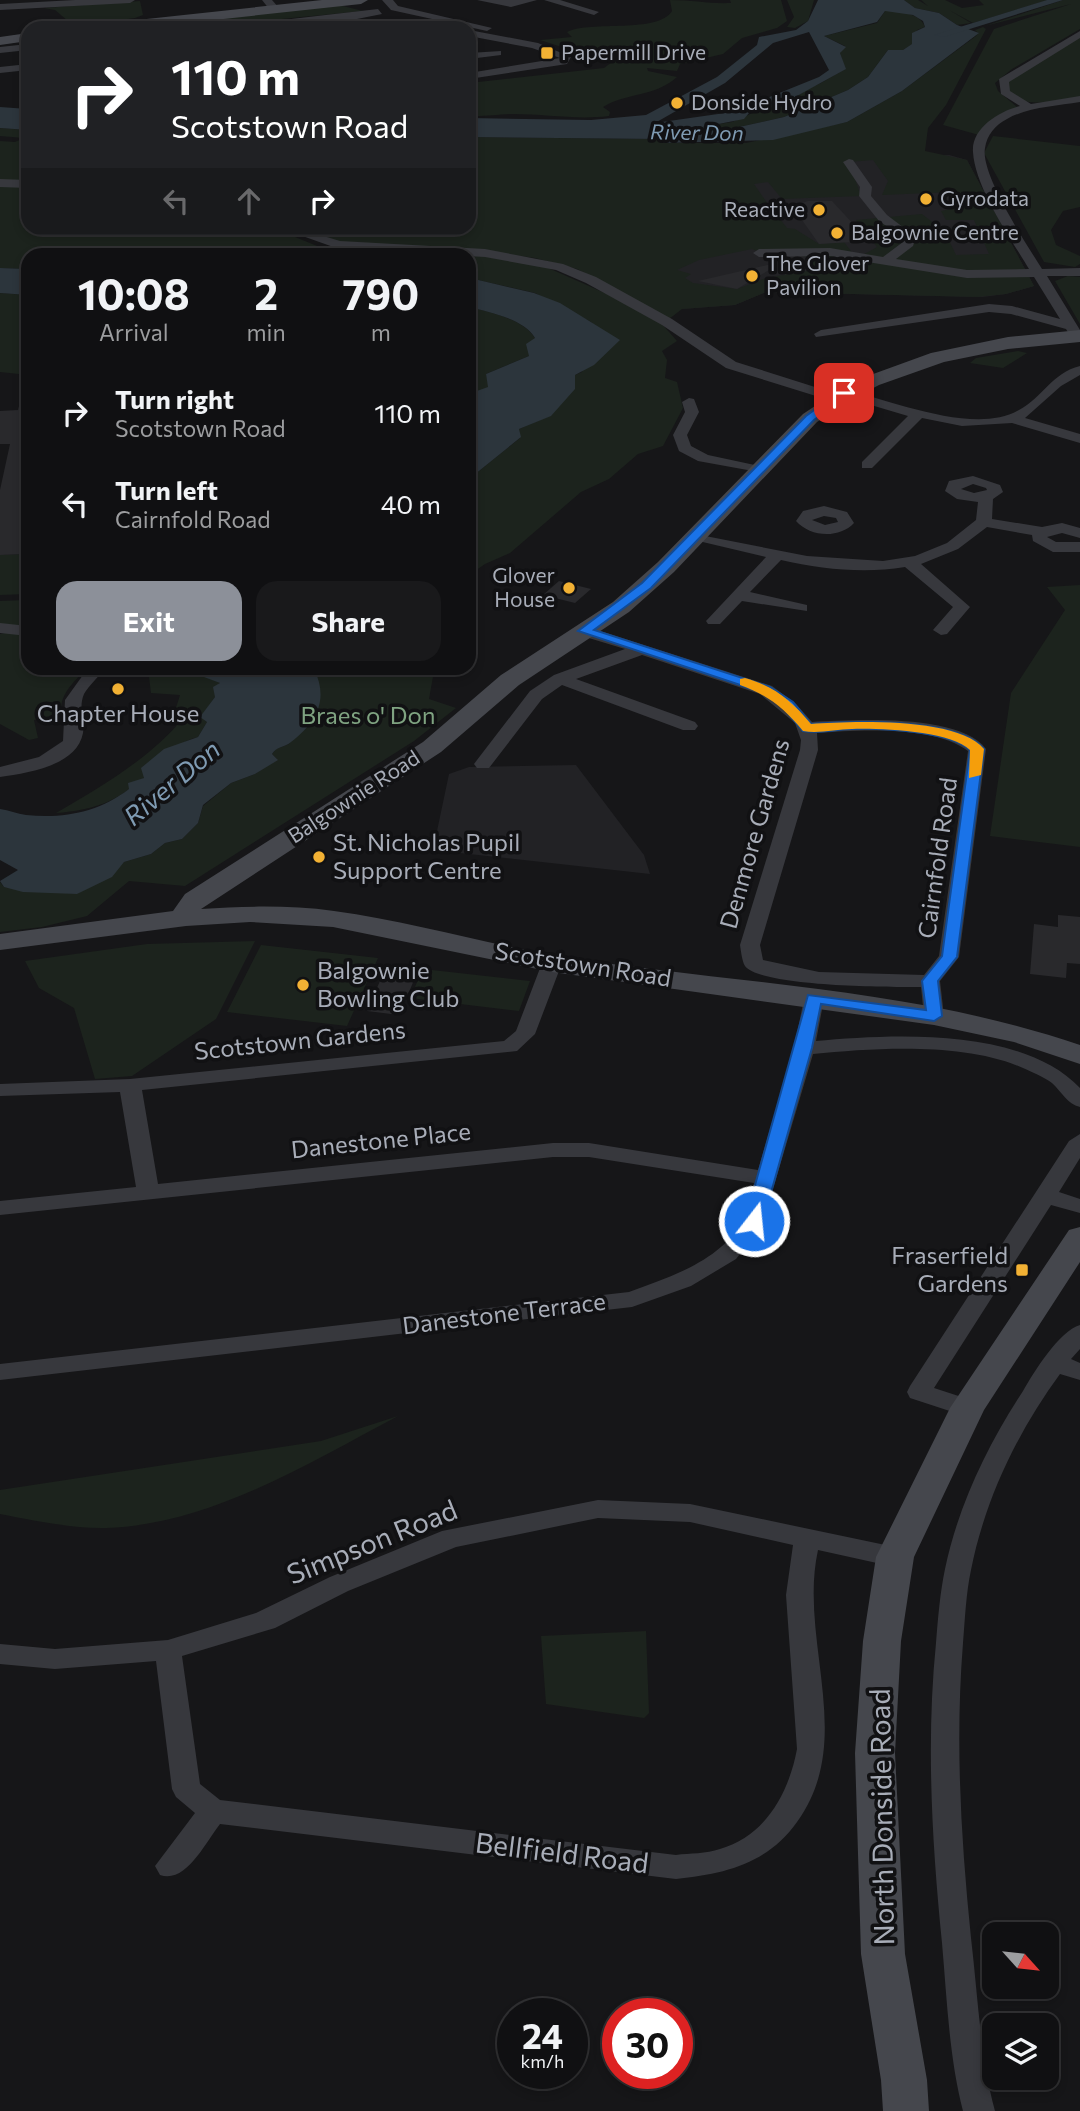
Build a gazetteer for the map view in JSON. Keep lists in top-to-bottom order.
{
  "streets": {
    "street": [
      "Balgownie Road",
      "Denmore Gardens",
      "Cairnfold Road",
      "Scotstown Road",
      "Scotstown Gardens",
      "Danestone Place",
      "Danestone Terrace",
      "Simpson Road",
      "North Donside Road",
      "Bellfield Road"
    ]
  },
  "crossings": [
    ["Balgownie Road", "Denmore Gardens"],
    ["Balgownie Road", "Scotstown Road"],
    ["Denmore Gardens", "Cairnfold Road"],
    ["Scotstown Road", "Scotstown Gardens"],
    ["Scotstown Road", "Danestone Terrace"],
    ["Danestone Place", "Danestone Terrace"],
    ["Simpson Road", "North Donside Road"],
    ["Simpson Road", "Bellfield Road"]
  ],
  "water": ["River Don"],
  "parks": ["Braes o' Don"],
  "places": {
    "transit": ["Papermill Drive", "Fraserfield Gardens"],
    "other": [
      "Donside Hydro",
      "Gyrodata",
      "Reactive",
      "Balgownie Centre",
      "The Glover Pavilion",
      "Glover House",
      "Chapter House",
      "St. Nicholas Pupil Support Centre",
      "Balgownie Bowling Club"
    ]
  },
  "north": "bottom right",
  "page": {
    "turn": ["110 m", "Scotstown Road"],
    "eta": [
      "10:08",
      "Arrival",
      "2",
      "min",
      "790",
      "m"
    ],
    "list": [
      {
        "name": "Turn right",
        "note": "Scotstown Road",
        "value": "110 m"
      },
      {
        "name": "Turn left",
        "note": "Cairnfold Road",
        "value": "40 m"
      }
    ],
    "buttons": ["Exit", "Share"],
    "speed": "24 km/h",
    "limit": "30"
  }
}
